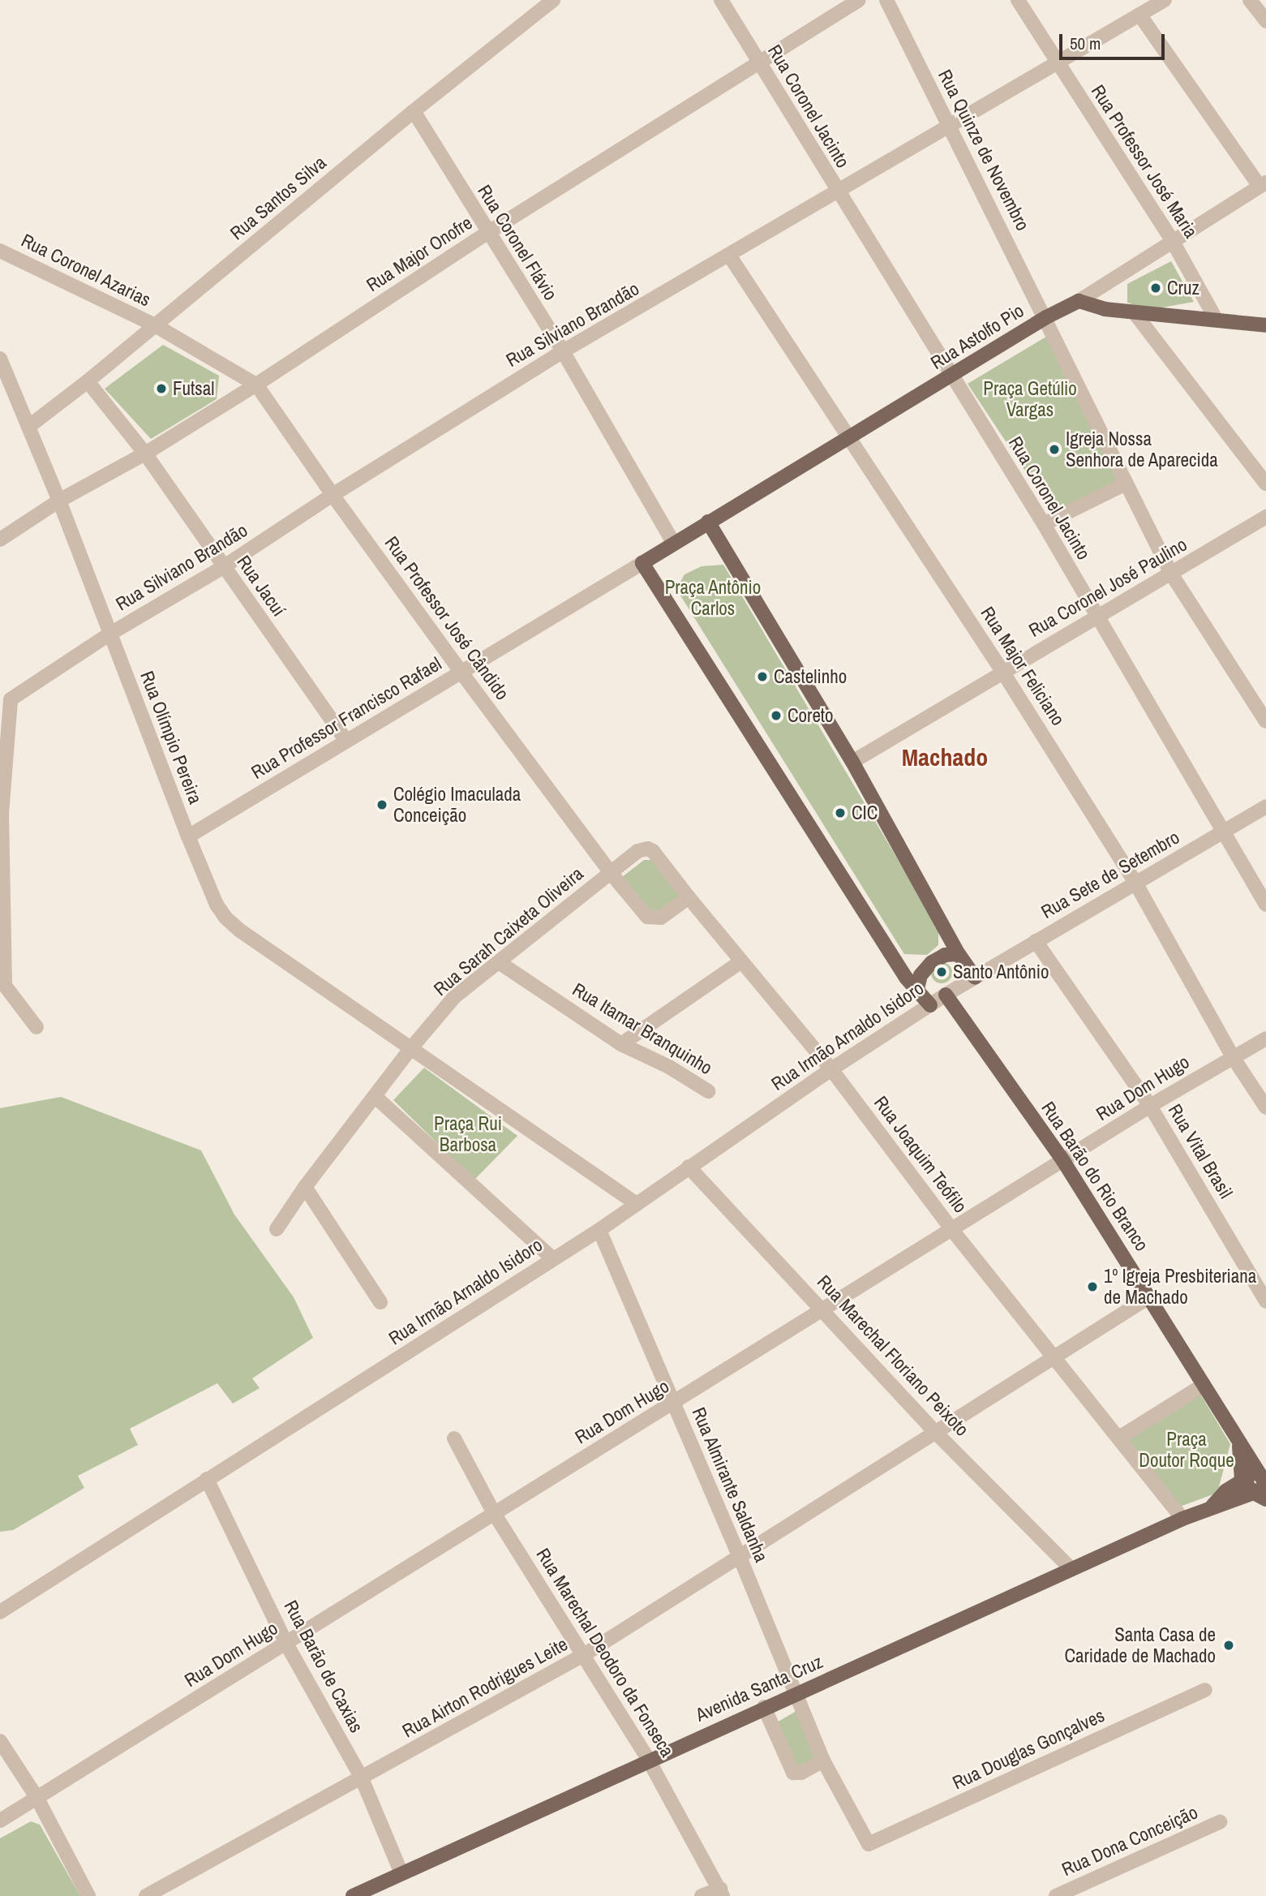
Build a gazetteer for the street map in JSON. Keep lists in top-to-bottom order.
{
  "streets": {
    "main road": ["Rua Astolfo Pio", "Rua Barão do Rio Branco", "Avenida Santa Cruz"],
    "street": [
      "Rua Coronel Jacinto",
      "Rua Quinze de Novembro",
      "Rua Professor José Maria",
      "Rua Santos Silva",
      "Rua Coronel Flávio",
      "Rua Major Onofre",
      "Rua Coronel Azarias",
      "Rua Silviano Brandão",
      "Rua Jacuí",
      "Rua Coronel José Paulino",
      "Rua Professor José Cândido",
      "Rua Major Feliciano",
      "Rua Professor Francisco Rafael",
      "Rua Olímpio Pereira",
      "Rua Sete de Setembro",
      "Rua Sarah Caixeta Oliveira",
      "Rua Itamar Branquinho",
      "Rua Irmão Arnaldo Isidoro",
      "Rua Dom Hugo",
      "Rua Vital Brasil",
      "Rua Joaquim Teófilo",
      "Rua Marechal Floriano Peixoto",
      "Rua Almirante Saldanha",
      "Rua Marechal Deodoro da Fonseca",
      "Rua Barão de Caxias",
      "Rua Airton Rodrigues Leite",
      "Rua Douglas Gonçalves",
      "Rua Dona Conceição"
    ]
  },
  "crossings": [
    ["Rua Coronel Jacinto", "Rua Major Onofre"],
    ["Rua Coronel Jacinto", "Rua Silviano Brandão"],
    ["Rua Coronel Jacinto", "Rua Astolfo Pio"],
    ["Rua Coronel Jacinto", "Rua Coronel José Paulino"],
    ["Rua Coronel Jacinto", "Rua Sete de Setembro"],
    ["Rua Quinze de Novembro", "Rua Silviano Brandão"],
    ["Rua Quinze de Novembro", "Rua Astolfo Pio"],
    ["Rua Professor José Maria", "Rua Silviano Brandão"],
    ["Rua Professor José Maria", "Rua Astolfo Pio"],
    ["Rua Santos Silva", "Rua Coronel Flávio"],
    ["Rua Santos Silva", "Rua Coronel Azarias"],
    ["Rua Santos Silva", "Rua Jacuí"],
    ["Rua Santos Silva", "Rua Olímpio Pereira"],
    ["Rua Coronel Flávio", "Rua Major Onofre"],
    ["Rua Coronel Flávio", "Rua Silviano Brandão"],
    ["Rua Major Onofre", "Rua Coronel Azarias"],
    ["Rua Major Onofre", "Rua Jacuí"],
    ["Rua Major Onofre", "Rua Professor José Cândido"],
    ["Rua Major Onofre", "Rua Olímpio Pereira"],
    ["Rua Coronel Azarias", "Rua Professor José Cândido"],
    ["Rua Silviano Brandão", "Rua Jacuí"],
    ["Rua Silviano Brandão", "Rua Professor José Cândido"],
    ["Rua Silviano Brandão", "Rua Major Feliciano"],
    ["Rua Silviano Brandão", "Rua Olímpio Pereira"],
    ["Rua Astolfo Pio", "Rua Major Feliciano"],
    ["Rua Jacuí", "Rua Professor Francisco Rafael"],
    ["Rua Coronel José Paulino", "Rua Major Feliciano"],
    ["Rua Professor José Cândido", "Rua Professor Francisco Rafael"],
    ["Rua Professor José Cândido", "Rua Sarah Caixeta Oliveira"],
    ["Rua Professor José Cândido", "Rua Joaquim Teófilo"],
    ["Rua Major Feliciano", "Rua Sete de Setembro"],
    ["Rua Major Feliciano", "Rua Dom Hugo"],
    ["Rua Professor Francisco Rafael", "Rua Olímpio Pereira"],
    ["Rua Olímpio Pereira", "Rua Sarah Caixeta Oliveira"],
    ["Rua Sete de Setembro", "Rua Vital Brasil"],
    ["Rua Sarah Caixeta Oliveira", "Rua Itamar Branquinho"],
    ["Rua Sarah Caixeta Oliveira", "Rua Joaquim Teófilo"],
    ["Rua Irmão Arnaldo Isidoro", "Rua Joaquim Teófilo"],
    ["Rua Irmão Arnaldo Isidoro", "Rua Barão do Rio Branco"],
    ["Rua Irmão Arnaldo Isidoro", "Rua Marechal Floriano Peixoto"],
    ["Rua Irmão Arnaldo Isidoro", "Rua Almirante Saldanha"],
    ["Rua Irmão Arnaldo Isidoro", "Rua Barão de Caxias"],
    ["Rua Dom Hugo", "Rua Vital Brasil"],
    ["Rua Dom Hugo", "Rua Joaquim Teófilo"],
    ["Rua Dom Hugo", "Rua Barão do Rio Branco"],
    ["Rua Dom Hugo", "Rua Marechal Floriano Peixoto"],
    ["Rua Dom Hugo", "Rua Almirante Saldanha"],
    ["Rua Dom Hugo", "Rua Marechal Deodoro da Fonseca"],
    ["Rua Dom Hugo", "Rua Barão de Caxias"],
    ["Rua Joaquim Teófilo", "Rua Airton Rodrigues Leite"],
    ["Rua Barão do Rio Branco", "Rua Airton Rodrigues Leite"],
    ["Rua Marechal Floriano Peixoto", "Rua Airton Rodrigues Leite"],
    ["Rua Marechal Floriano Peixoto", "Avenida Santa Cruz"],
    ["Rua Almirante Saldanha", "Rua Airton Rodrigues Leite"],
    ["Rua Almirante Saldanha", "Avenida Santa Cruz"],
    ["Rua Almirante Saldanha", "Rua Douglas Gonçalves"],
    ["Rua Marechal Deodoro da Fonseca", "Rua Airton Rodrigues Leite"],
    ["Rua Marechal Deodoro da Fonseca", "Avenida Santa Cruz"],
    ["Rua Barão de Caxias", "Rua Airton Rodrigues Leite"],
    ["Rua Barão de Caxias", "Avenida Santa Cruz"]
  ],
  "districts": ["Machado"],
  "parks": [
    "Praça Getúlio Vargas",
    "Praça Antônio Carlos",
    "Praça Rui Barbosa",
    "Praça Doutor Roque"
  ],
  "places": [
    "Cruz",
    "Futsal",
    "Igreja Nossa Senhora de Aparecida",
    "Castelinho",
    "Coreto",
    "Colégio Imaculada Conceição",
    "CIC",
    "Santo Antônio",
    "1º Igreja Presbiteriana de Machado",
    "Santa Casa de Caridade de Machado"
  ],
  "scale_bar": "50 m"
}
